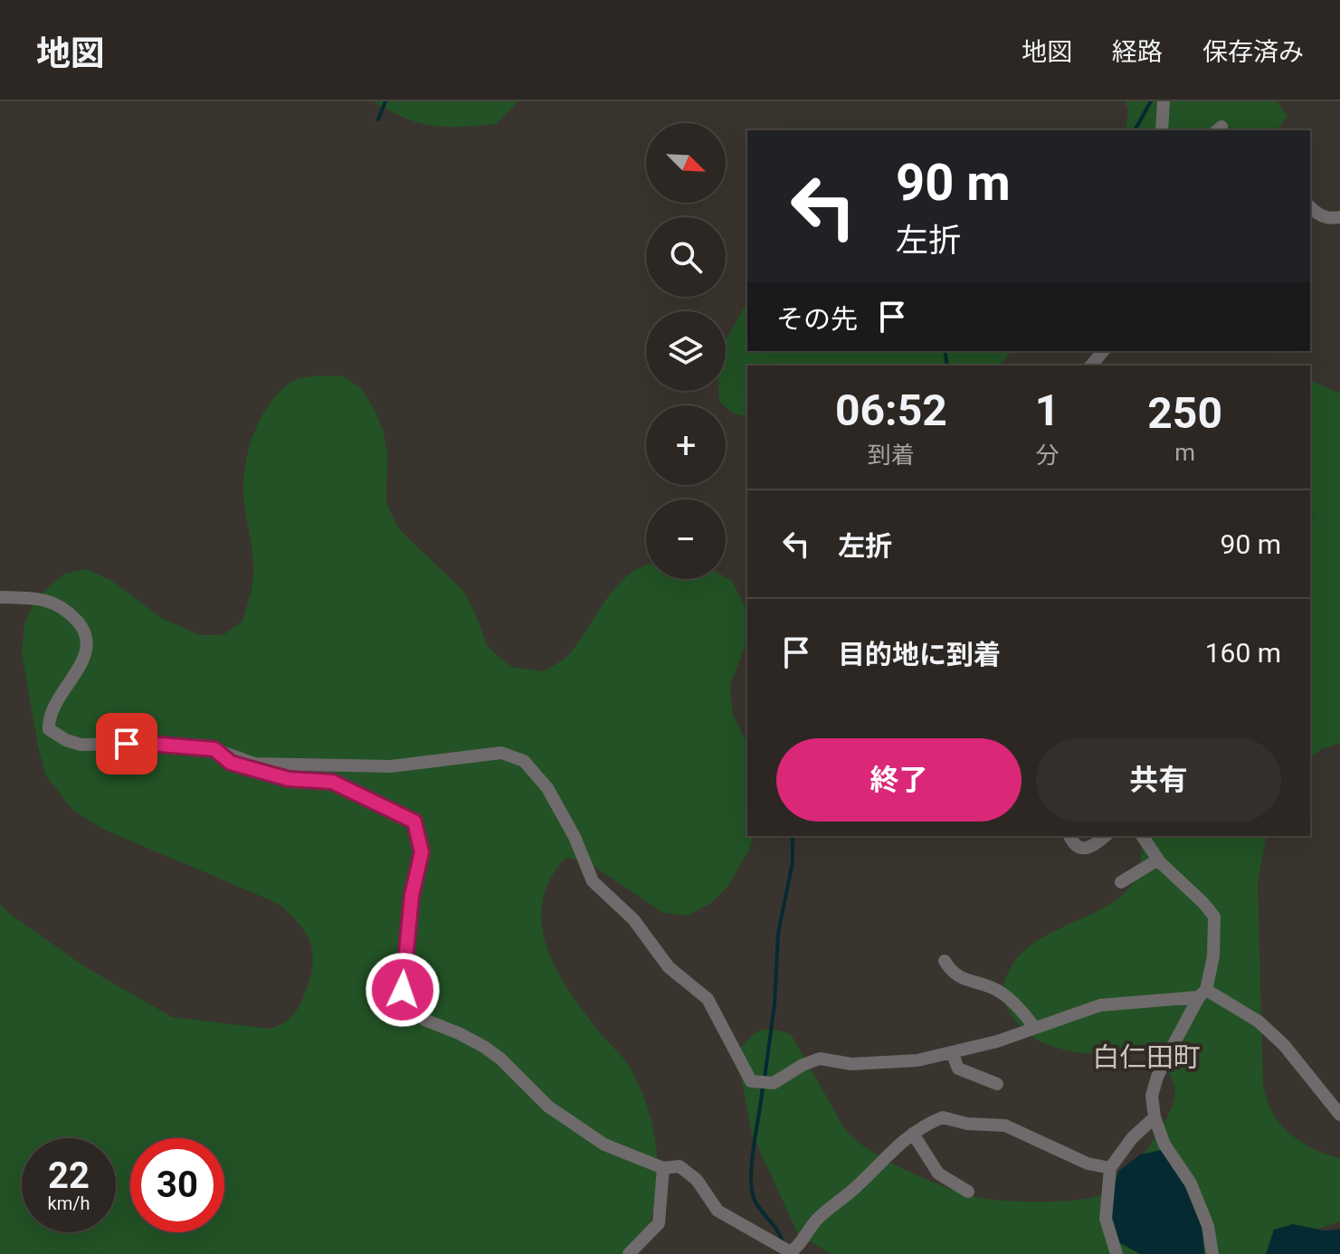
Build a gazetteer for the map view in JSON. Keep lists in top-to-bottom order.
{
  "districts": ["白仁田町"],
  "north": "bottom right",
  "page": {
    "header": "地図",
    "nav": ["地図", "経路", "保存済み"],
    "map_buttons": ["+", "−"],
    "turn": ["90 m", "左折"],
    "then": "その先",
    "eta": [
      "06:52",
      "到着",
      "1",
      "分",
      "250",
      "m"
    ],
    "list": [
      {
        "name": "左折",
        "value": "90 m"
      },
      {
        "name": "目的地に到着",
        "value": "160 m"
      }
    ],
    "buttons": ["終了", "共有"],
    "speed": "22 km/h",
    "limit": "30"
  }
}
